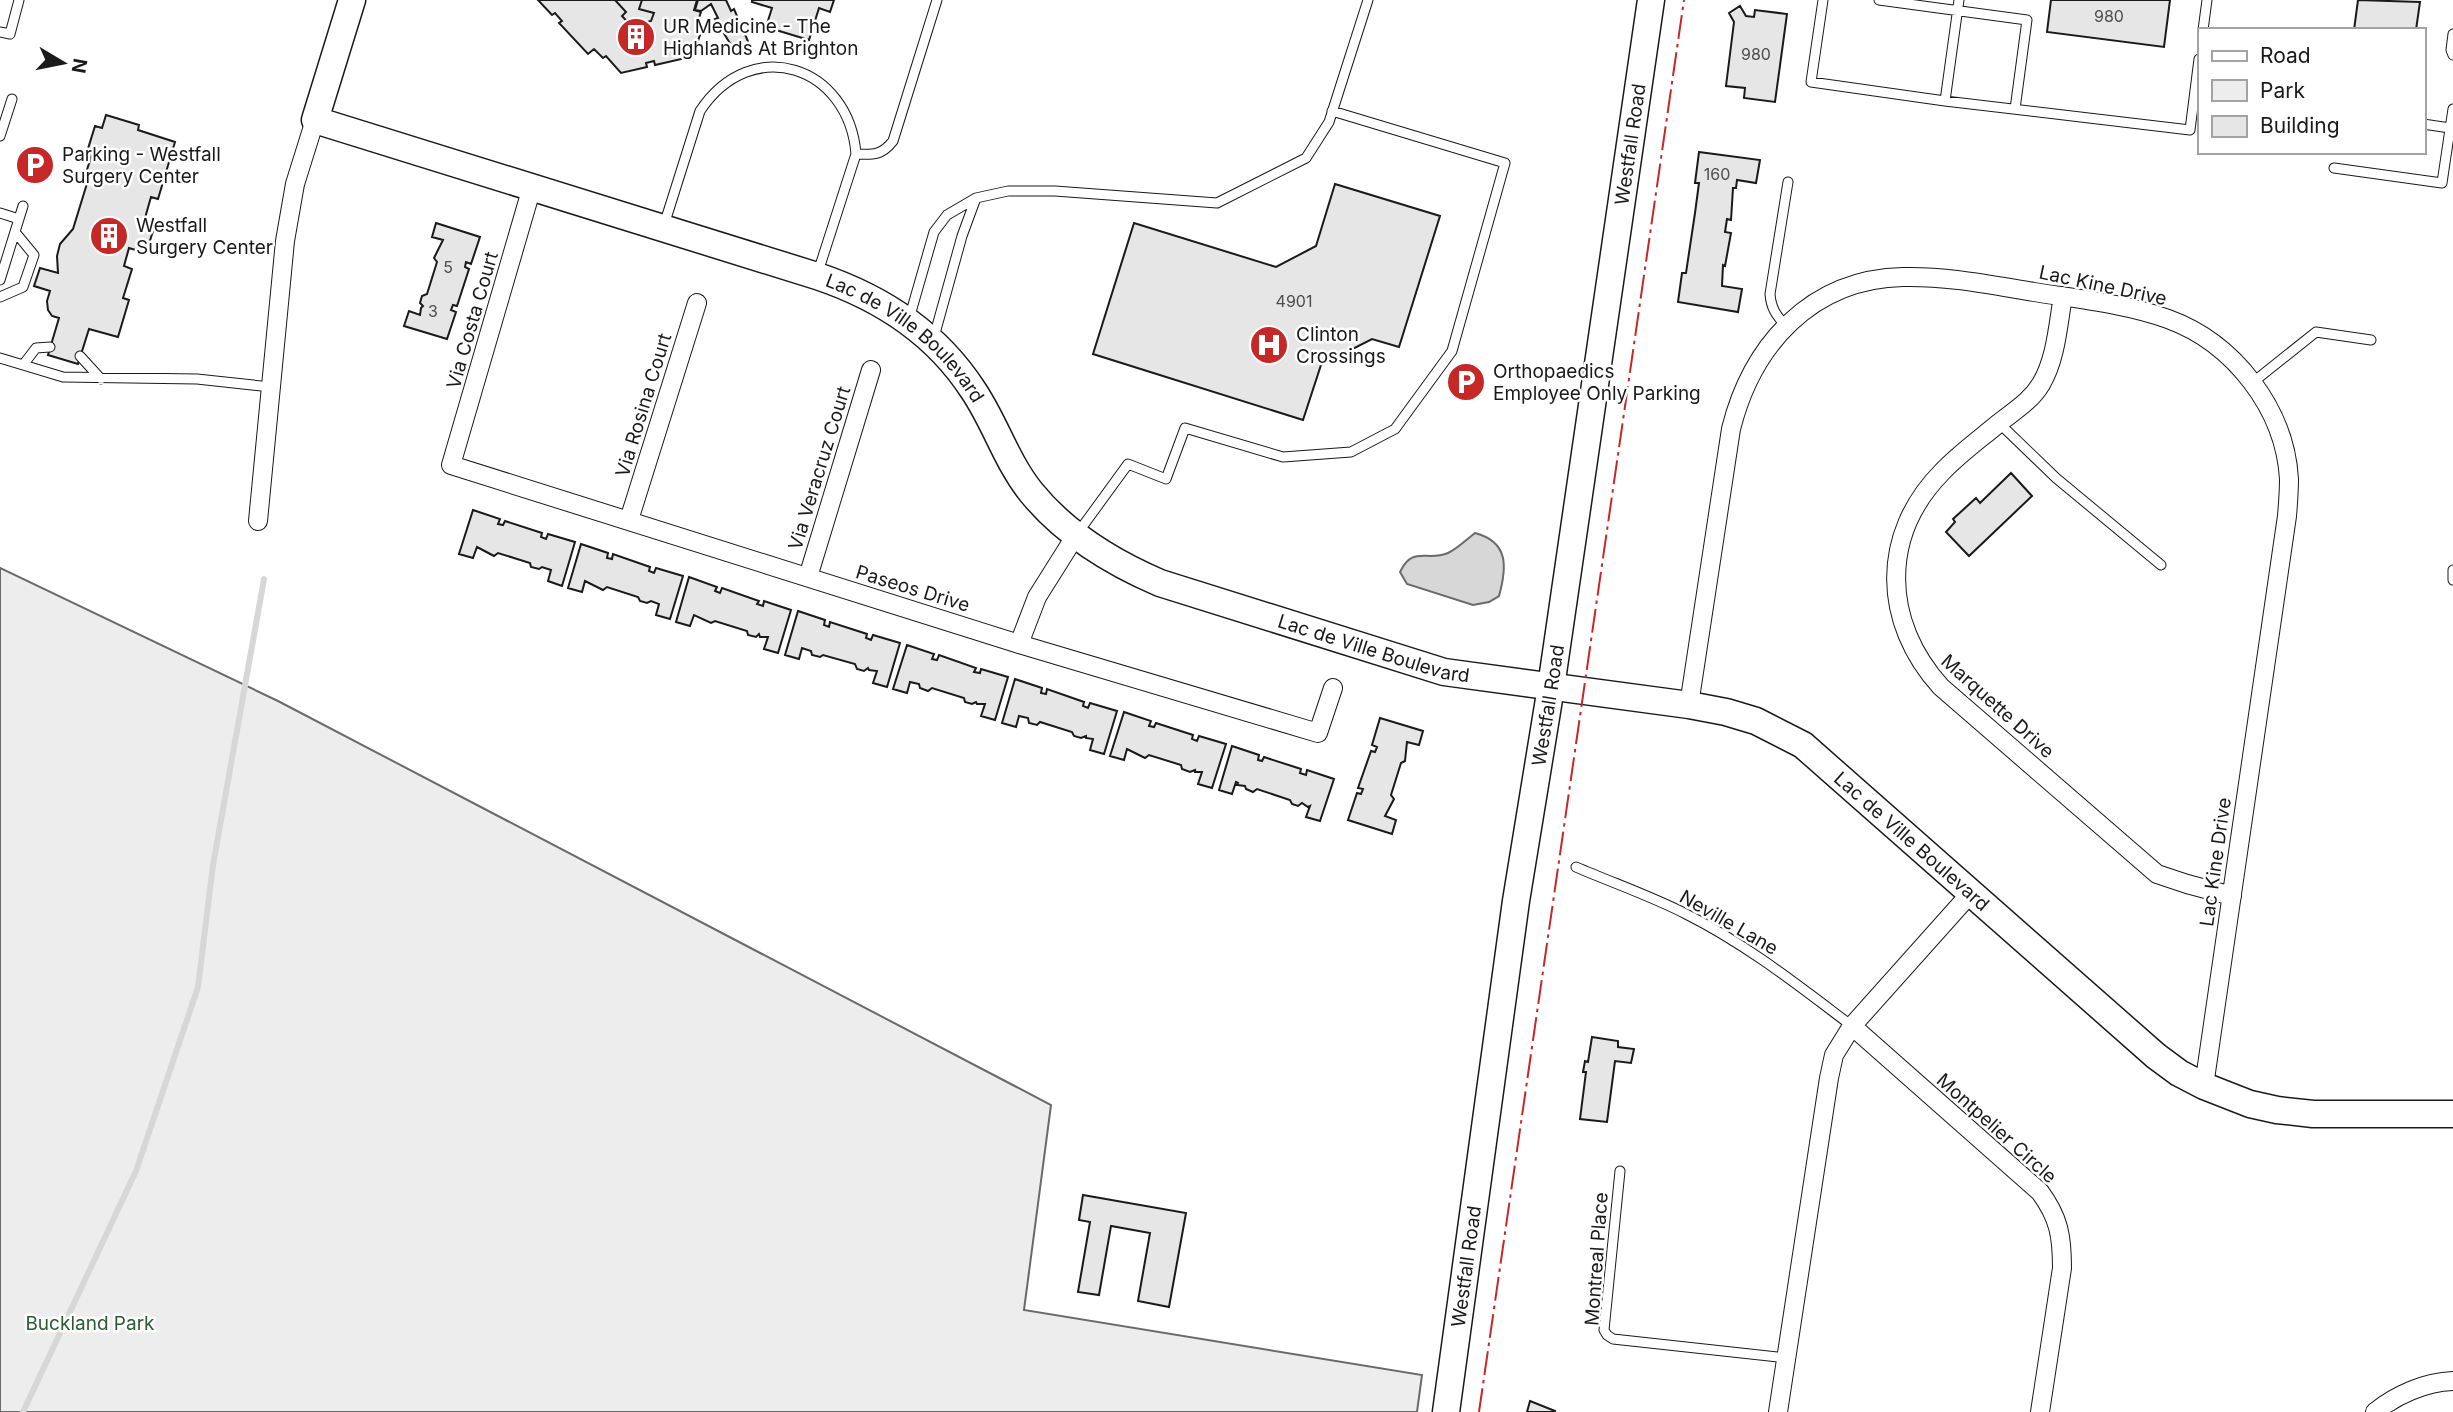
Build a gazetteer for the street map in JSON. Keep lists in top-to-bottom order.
{
  "streets": {
    "street": [
      "Westfall Road",
      "Lac Kine Drive",
      "Via Costa Court",
      "Lac de Ville Boulevard",
      "Via Rosina Court",
      "Via Veracruz Court",
      "Paseos Drive",
      "Marquette Drive",
      "Montpelier Circle"
    ],
    "lane": ["Neville Lane", "Montreal Place"]
  },
  "crossings": [
    ["Westfall Road", "Lac de Ville Boulevard"],
    ["Lac Kine Drive", "Lac de Ville Boulevard"],
    ["Lac Kine Drive", "Marquette Drive"],
    ["Via Costa Court", "Lac de Ville Boulevard"],
    ["Via Costa Court", "Paseos Drive"],
    ["Via Rosina Court", "Paseos Drive"],
    ["Via Veracruz Court", "Paseos Drive"],
    ["Neville Lane", "Montpelier Circle"]
  ],
  "parks": ["Buckland Park"],
  "places": {
    "building": ["UR Medicine - The Highlands At Brighton", "Westfall Surgery Center"],
    "parking": ["Parking - Westfall Surgery Center", "Orthopaedics Employee Only Parking"],
    "hospital": ["Clinton Crossings"]
  },
  "house_numbers": [
    "980",
    "980",
    "160",
    "5",
    "4901",
    "3"
  ],
  "legend": ["Road", "Park", "Building"],
  "north": "right"
}
